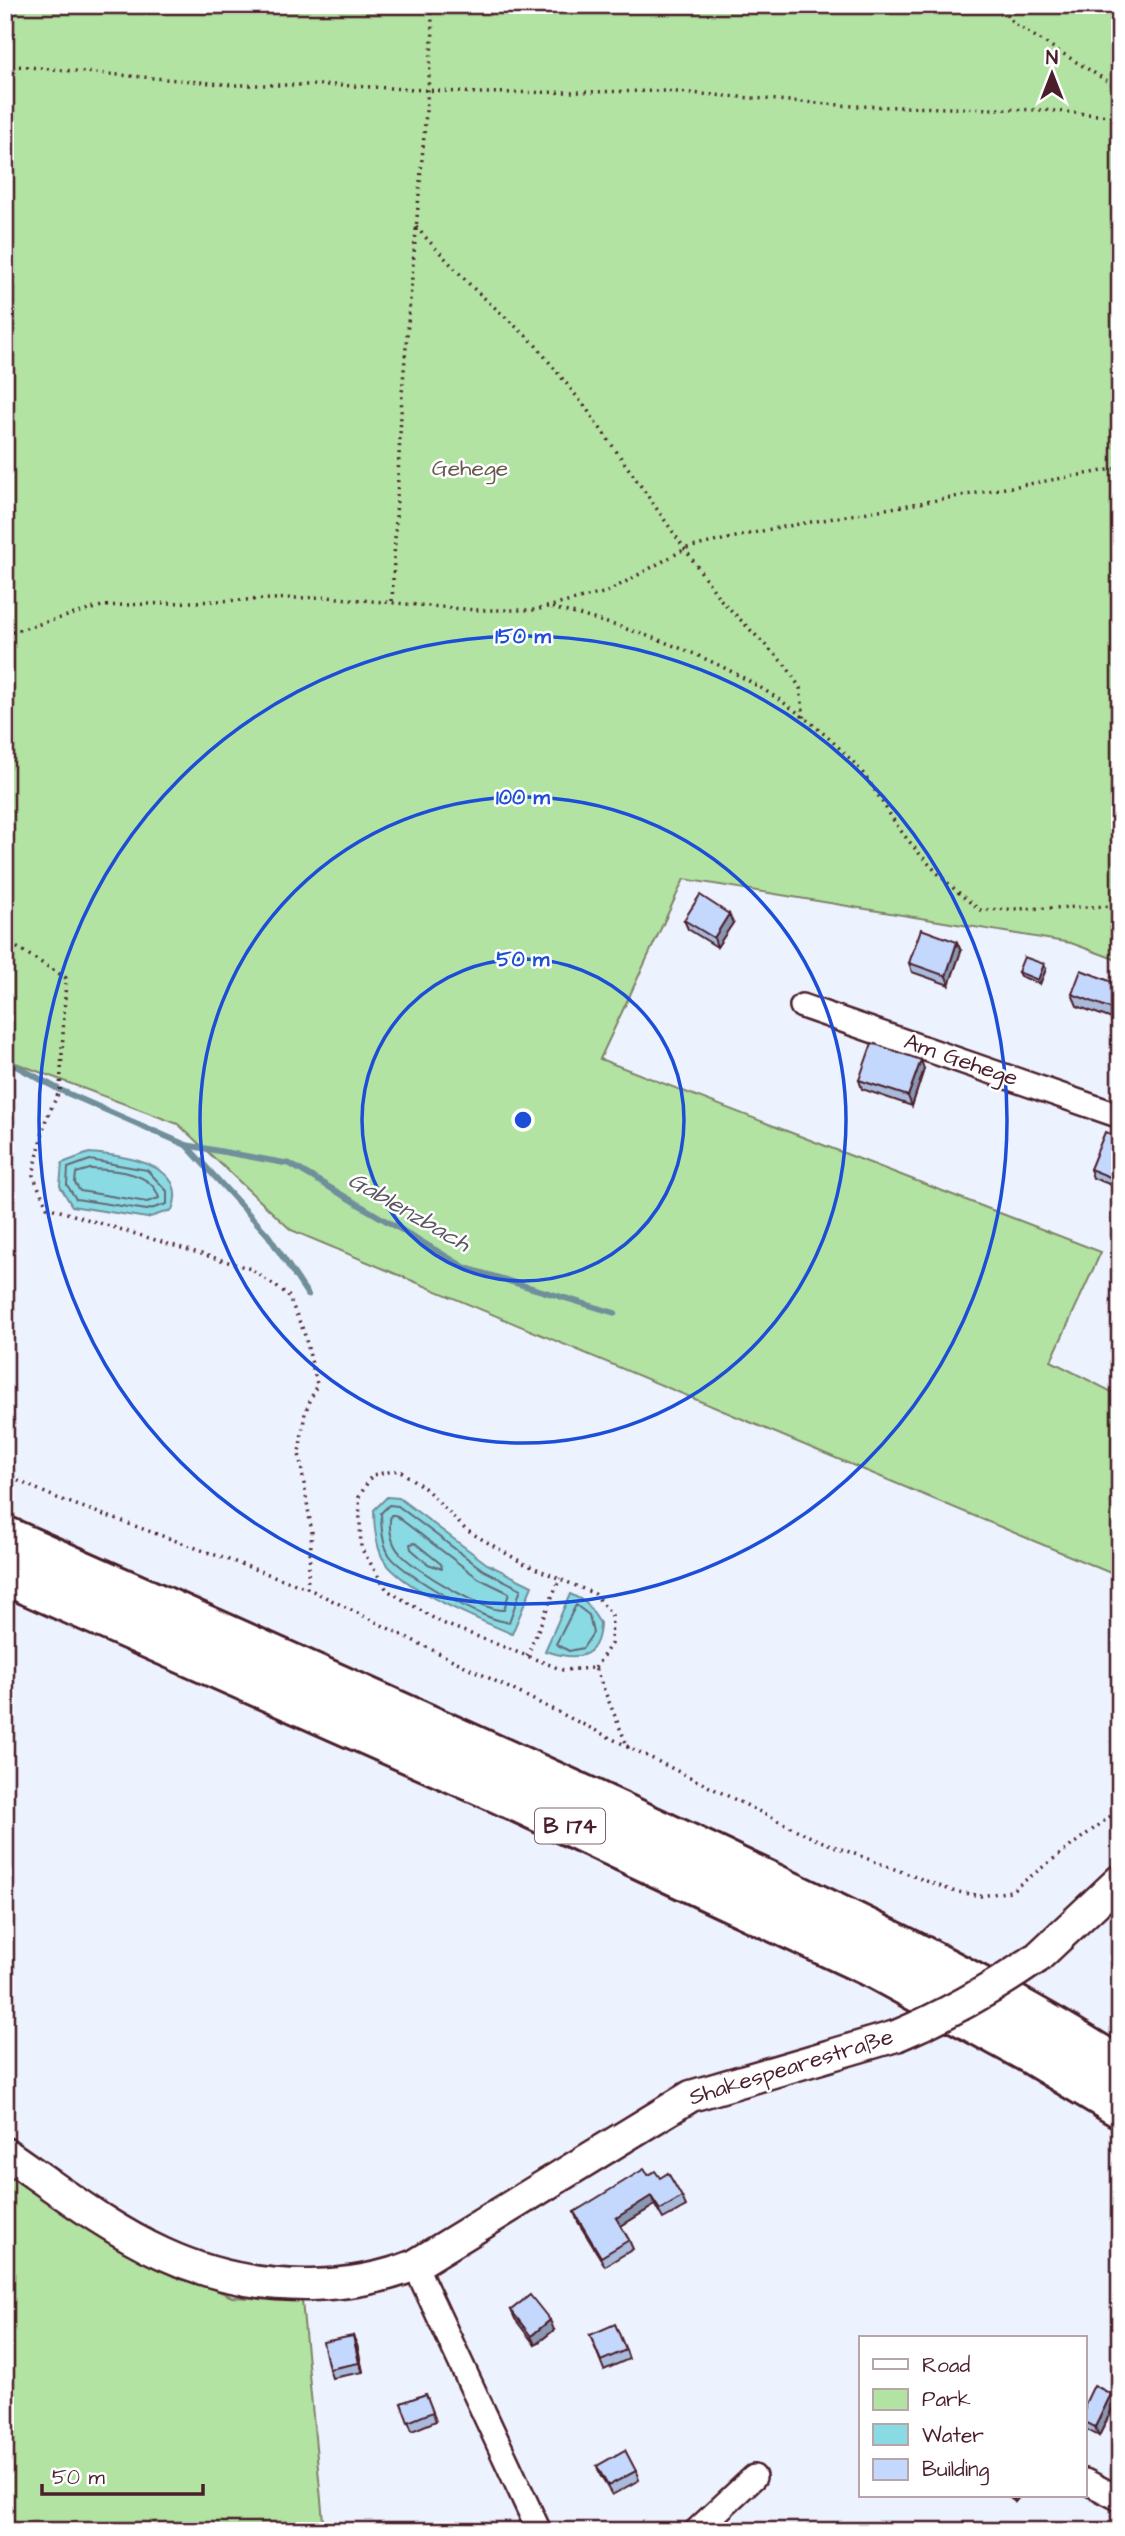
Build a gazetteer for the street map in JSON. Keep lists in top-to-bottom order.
{
  "streets": {
    "highway": ["B 174"],
    "street": ["Am Gehege", "Shakespearestraße"]
  },
  "water": ["Gablenzbach"],
  "parks": ["Gehege"],
  "legend": [
    "Road",
    "Park",
    "Water",
    "Building"
  ],
  "scale_bar": "50 m",
  "north": "top",
  "rings": ["150 m", "100 m", "50 m"]
}
